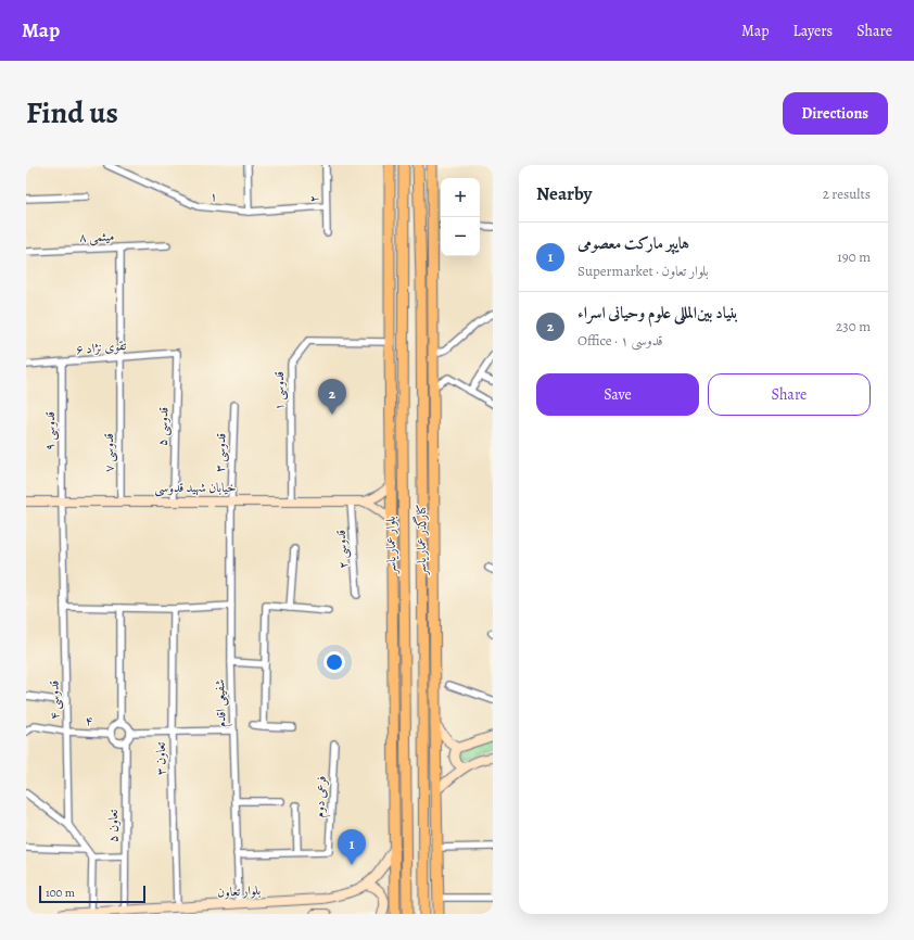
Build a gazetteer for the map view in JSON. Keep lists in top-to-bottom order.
{
  "streets": {
    "main road": [
      "خیابان شهید قدوسی",
      "کنارگذر عمار یاسر",
      "بلوار عمار یاسر",
      "بلوار تعاون"
    ],
    "street": [
      "۱",
      "۲",
      "میثمی ۸",
      "تقوی نژاد ۶",
      "قدوسی ۱",
      "قدوسی ۵",
      "قدوسی ۹",
      "قدوسی ۷",
      "قدوسی ۳",
      "قدوسی ۲",
      "قدوسی ۴",
      "شفیعی اقدم",
      "۴",
      "تعاون ۳",
      "فرعی دوم",
      "تعاون ۵"
    ]
  },
  "crossings": [
    ["۱", "۲"],
    ["میثمی ۸", "قدوسی ۷"],
    ["تقوی نژاد ۶", "قدوسی ۵"],
    ["تقوی نژاد ۶", "قدوسی ۹"],
    ["تقوی نژاد ۶", "قدوسی ۷"],
    ["قدوسی ۱", "خیابان شهید قدوسی"],
    ["قدوسی ۵", "خیابان شهید قدوسی"],
    ["قدوسی ۹", "خیابان شهید قدوسی"],
    ["قدوسی ۹", "قدوسی ۴"],
    ["قدوسی ۷", "خیابان شهید قدوسی"],
    ["قدوسی ۳", "خیابان شهید قدوسی"],
    ["قدوسی ۳", "شفیعی اقدم"],
    ["خیابان شهید قدوسی", "قدوسی ۲"],
    ["خیابان شهید قدوسی", "قدوسی ۴"],
    ["خیابان شهید قدوسی", "شفیعی اقدم"],
    ["قدوسی ۴", "۴"],
    ["شفیعی اقدم", "بلوار تعاون"],
    ["۴", "تعاون ۵"],
    ["تعاون ۳", "بلوار تعاون"],
    ["تعاون ۵", "بلوار تعاون"]
  ],
  "scale_bar": "100 m",
  "page": {
    "header": "Map",
    "nav": ["Map", "Layers", "Share"],
    "title": "Find us",
    "buttons": [
      "Directions",
      ["Save", "Share"]
    ],
    "heading": ["Nearby", "2 results"],
    "map_buttons": ["+", "−"],
    "list": [
      {
        "mark": "1",
        "name": "هایپر مارکت معصومی",
        "note": "Supermarket · بلوار تعاون",
        "value": "190 m"
      },
      {
        "mark": "2",
        "name": "بنیاد بین‌المللی علوم وحیانی اسراء",
        "note": "Office · قدوسی ۱",
        "value": "230 m"
      }
    ],
    "pins": ["2", "1"],
    "scale": "100 m"
  }
}
